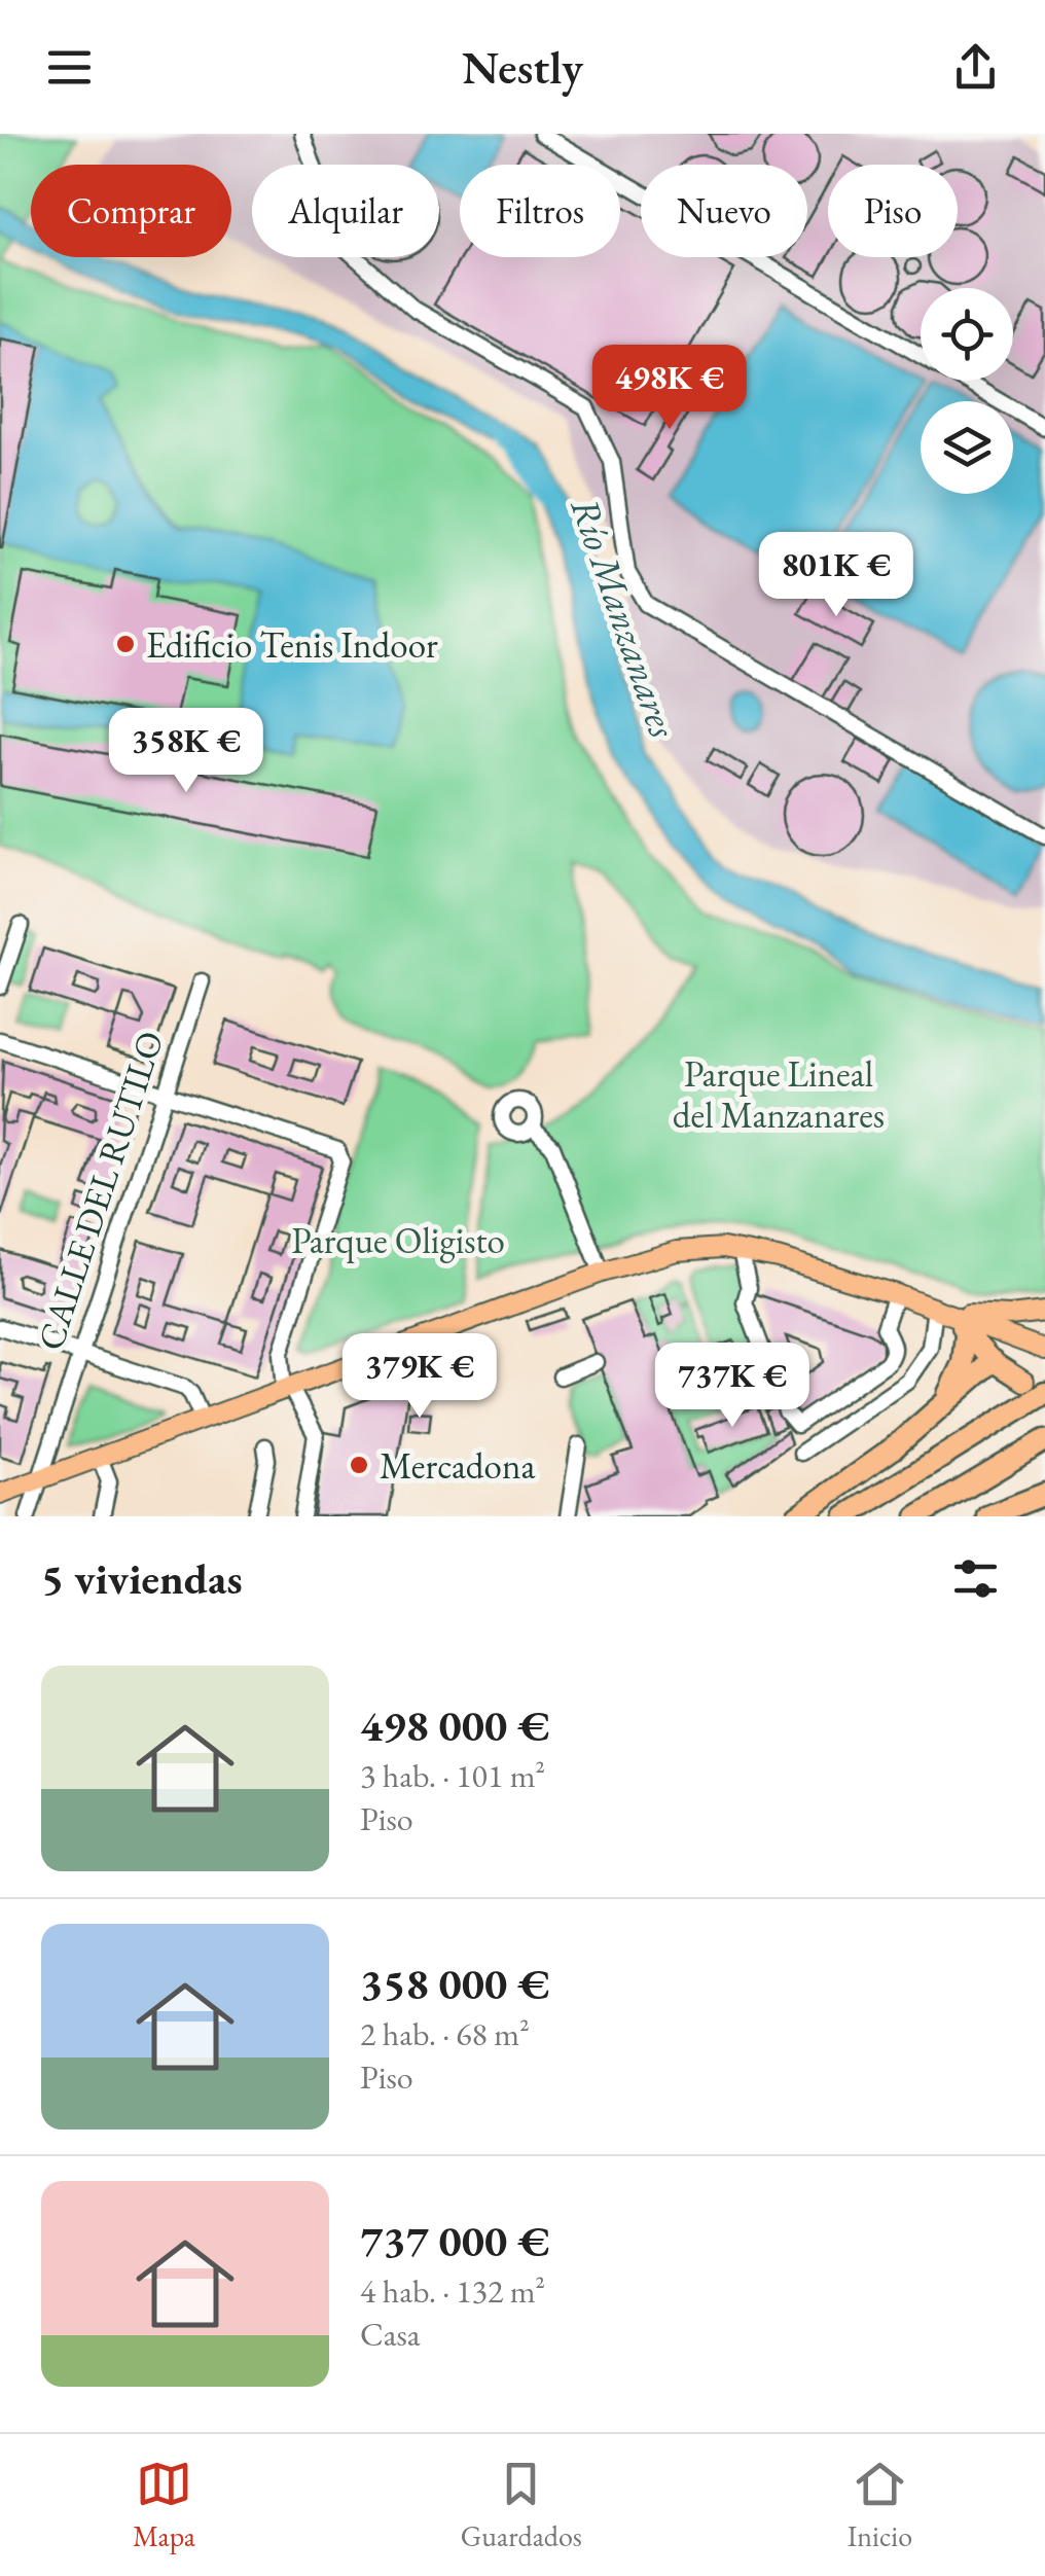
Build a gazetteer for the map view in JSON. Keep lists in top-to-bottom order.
{
  "streets": {
    "street": ["CALLE DEL RUTILO"]
  },
  "water": ["Río Manzanares"],
  "parks": ["Parque Lineal del Manzanares", "Parque Oligisto"],
  "places": ["Edificio Tenis Indoor", "Mercadona"],
  "page": {
    "header": "Nestly",
    "chip": [
      "Comprar",
      "Alquilar",
      "Filtros",
      "Nuevo",
      "Piso"
    ],
    "price": [
      "498K €",
      "801K €",
      "358K €",
      "379K €",
      "737K €"
    ],
    "heading": "5 viviendas",
    "list": [
      {
        "name": "498 000 €",
        "note": "3 hab. · 101 m² · Piso"
      },
      {
        "name": "358 000 €",
        "note": "2 hab. · 68 m² · Piso"
      },
      {
        "name": "737 000 €",
        "note": "4 hab. · 132 m² · Casa"
      }
    ],
    "tabs": ["Mapa", "Guardados", "Inicio"]
  }
}
